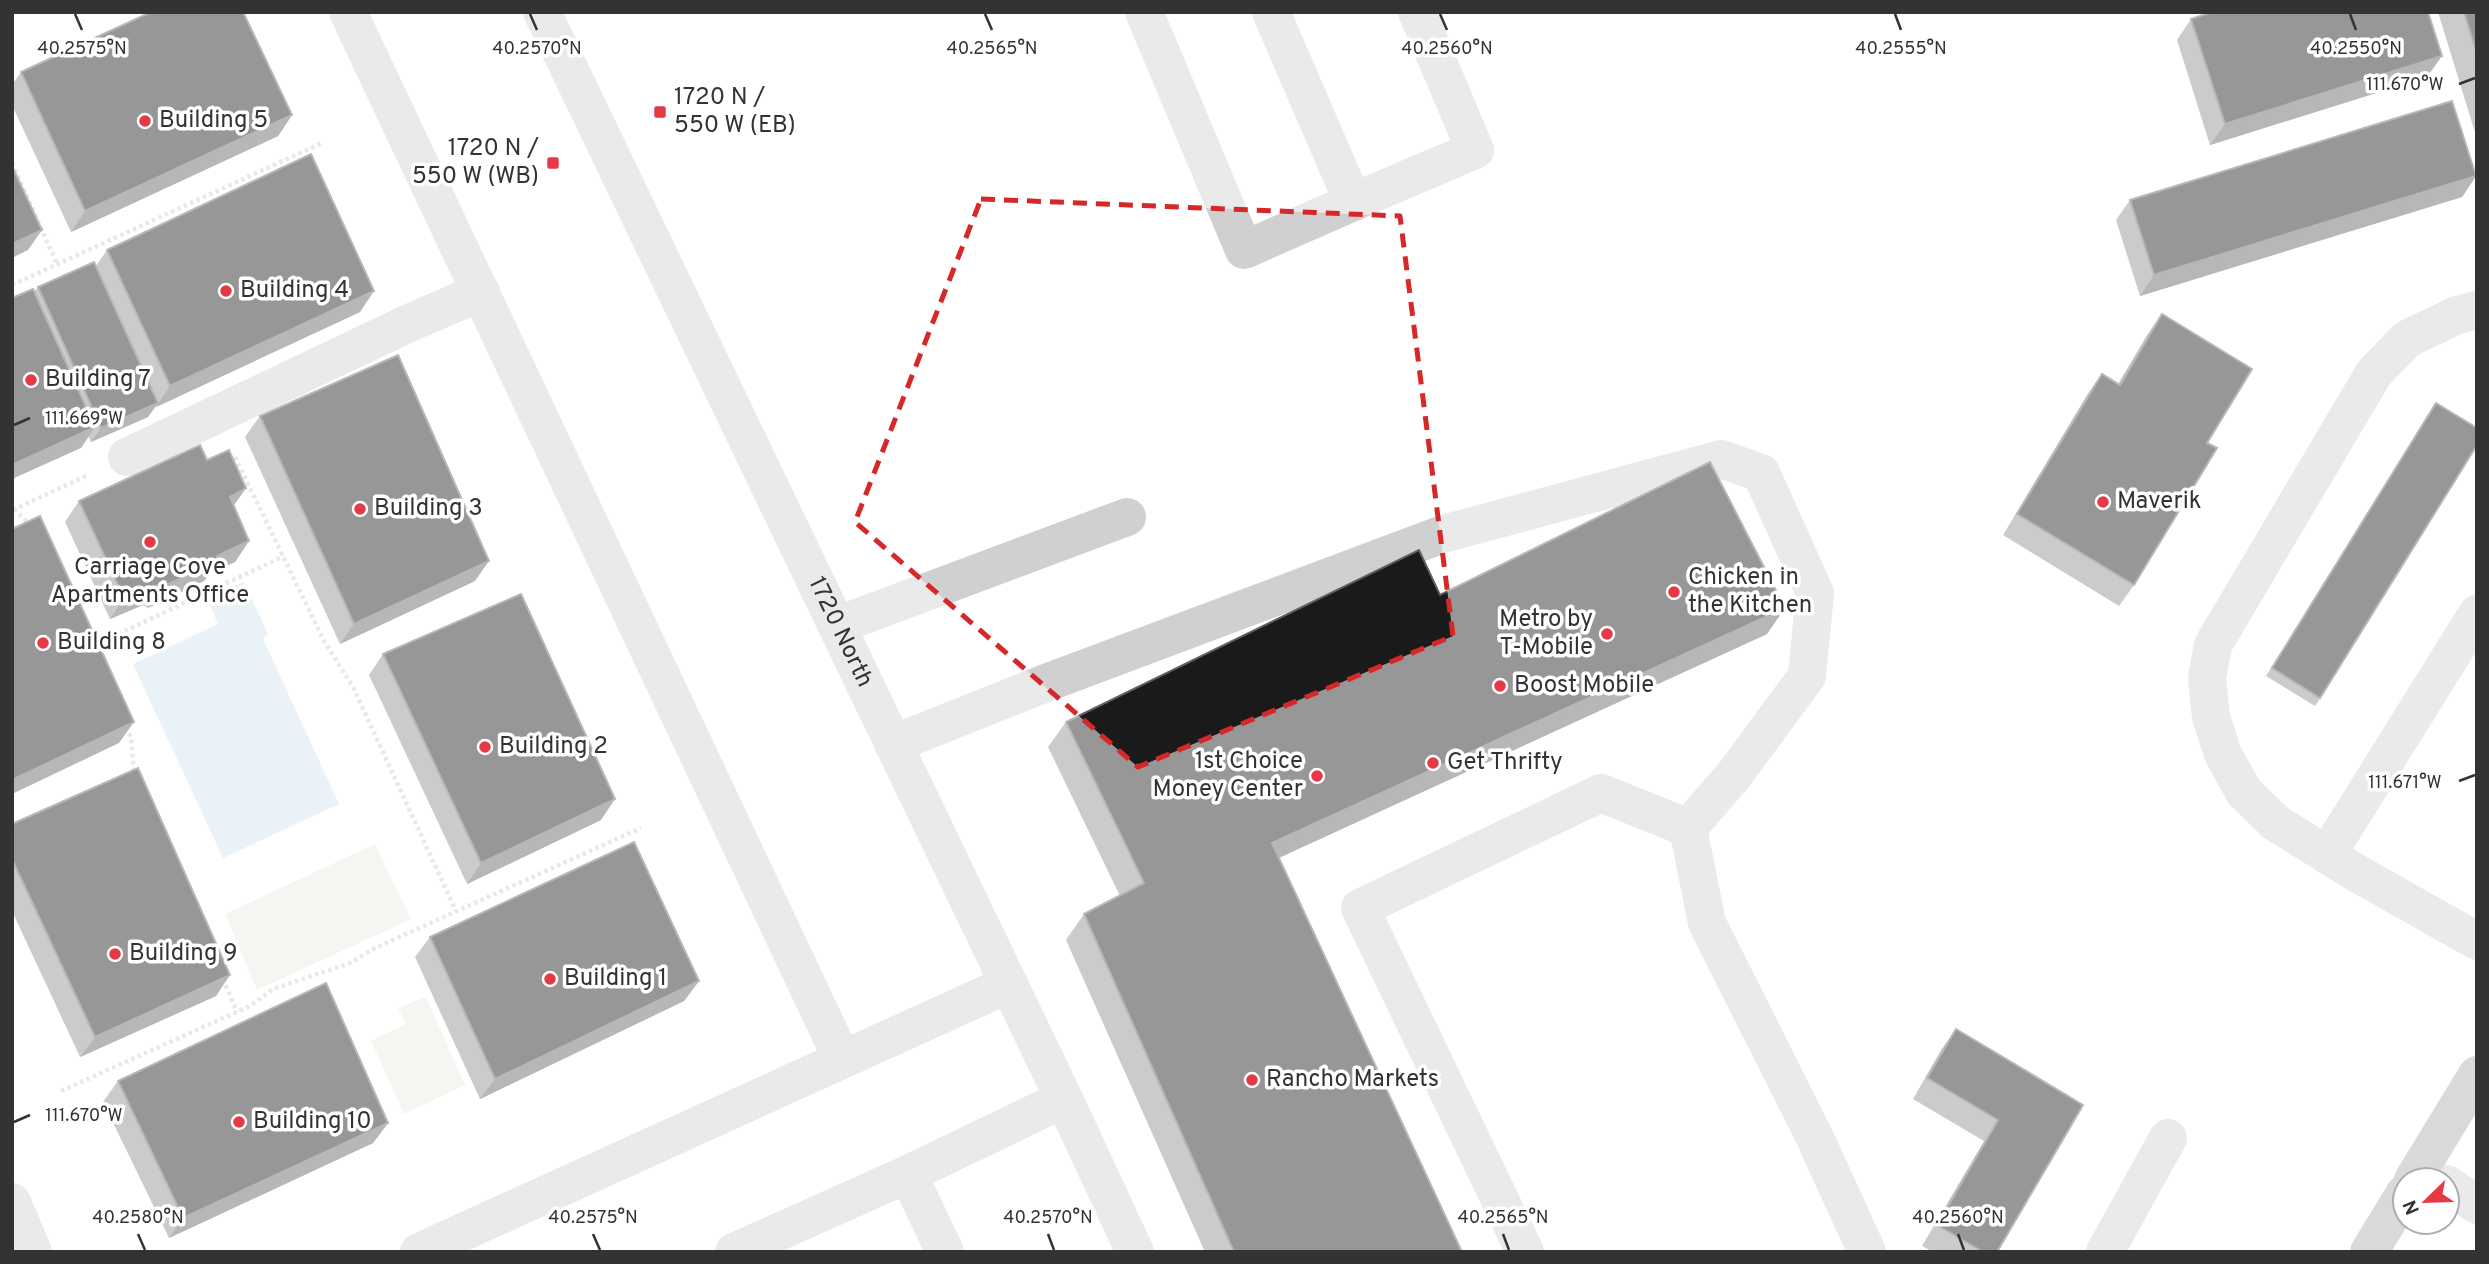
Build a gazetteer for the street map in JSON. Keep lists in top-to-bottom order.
{
  "streets": {
    "street": ["1720 North"]
  },
  "places": {
    "transit": ["1720 N / 550 W (EB)", "1720 N / 550 W (WB)"],
    "other": [
      "Building 5",
      "Building 4",
      "Building 7",
      "Maverik",
      "Building 3",
      "Carriage Cove Apartments Office",
      "Chicken in the Kitchen",
      "Metro by T-Mobile",
      "Building 8",
      "Boost Mobile",
      "Building 2",
      "Get Thrifty",
      "1st Choice Money Center",
      "Building 9",
      "Building 1",
      "Rancho Markets",
      "Building 10"
    ]
  },
  "north": "bottom left",
  "coordinates": [
    "40.2575°N",
    "40.2570°N",
    "40.2565°N",
    "40.2560°N",
    "40.2555°N",
    "40.2550°N",
    "111.670°W",
    "111.669°W",
    "111.671°W",
    "40.2580°N"
  ]
}
